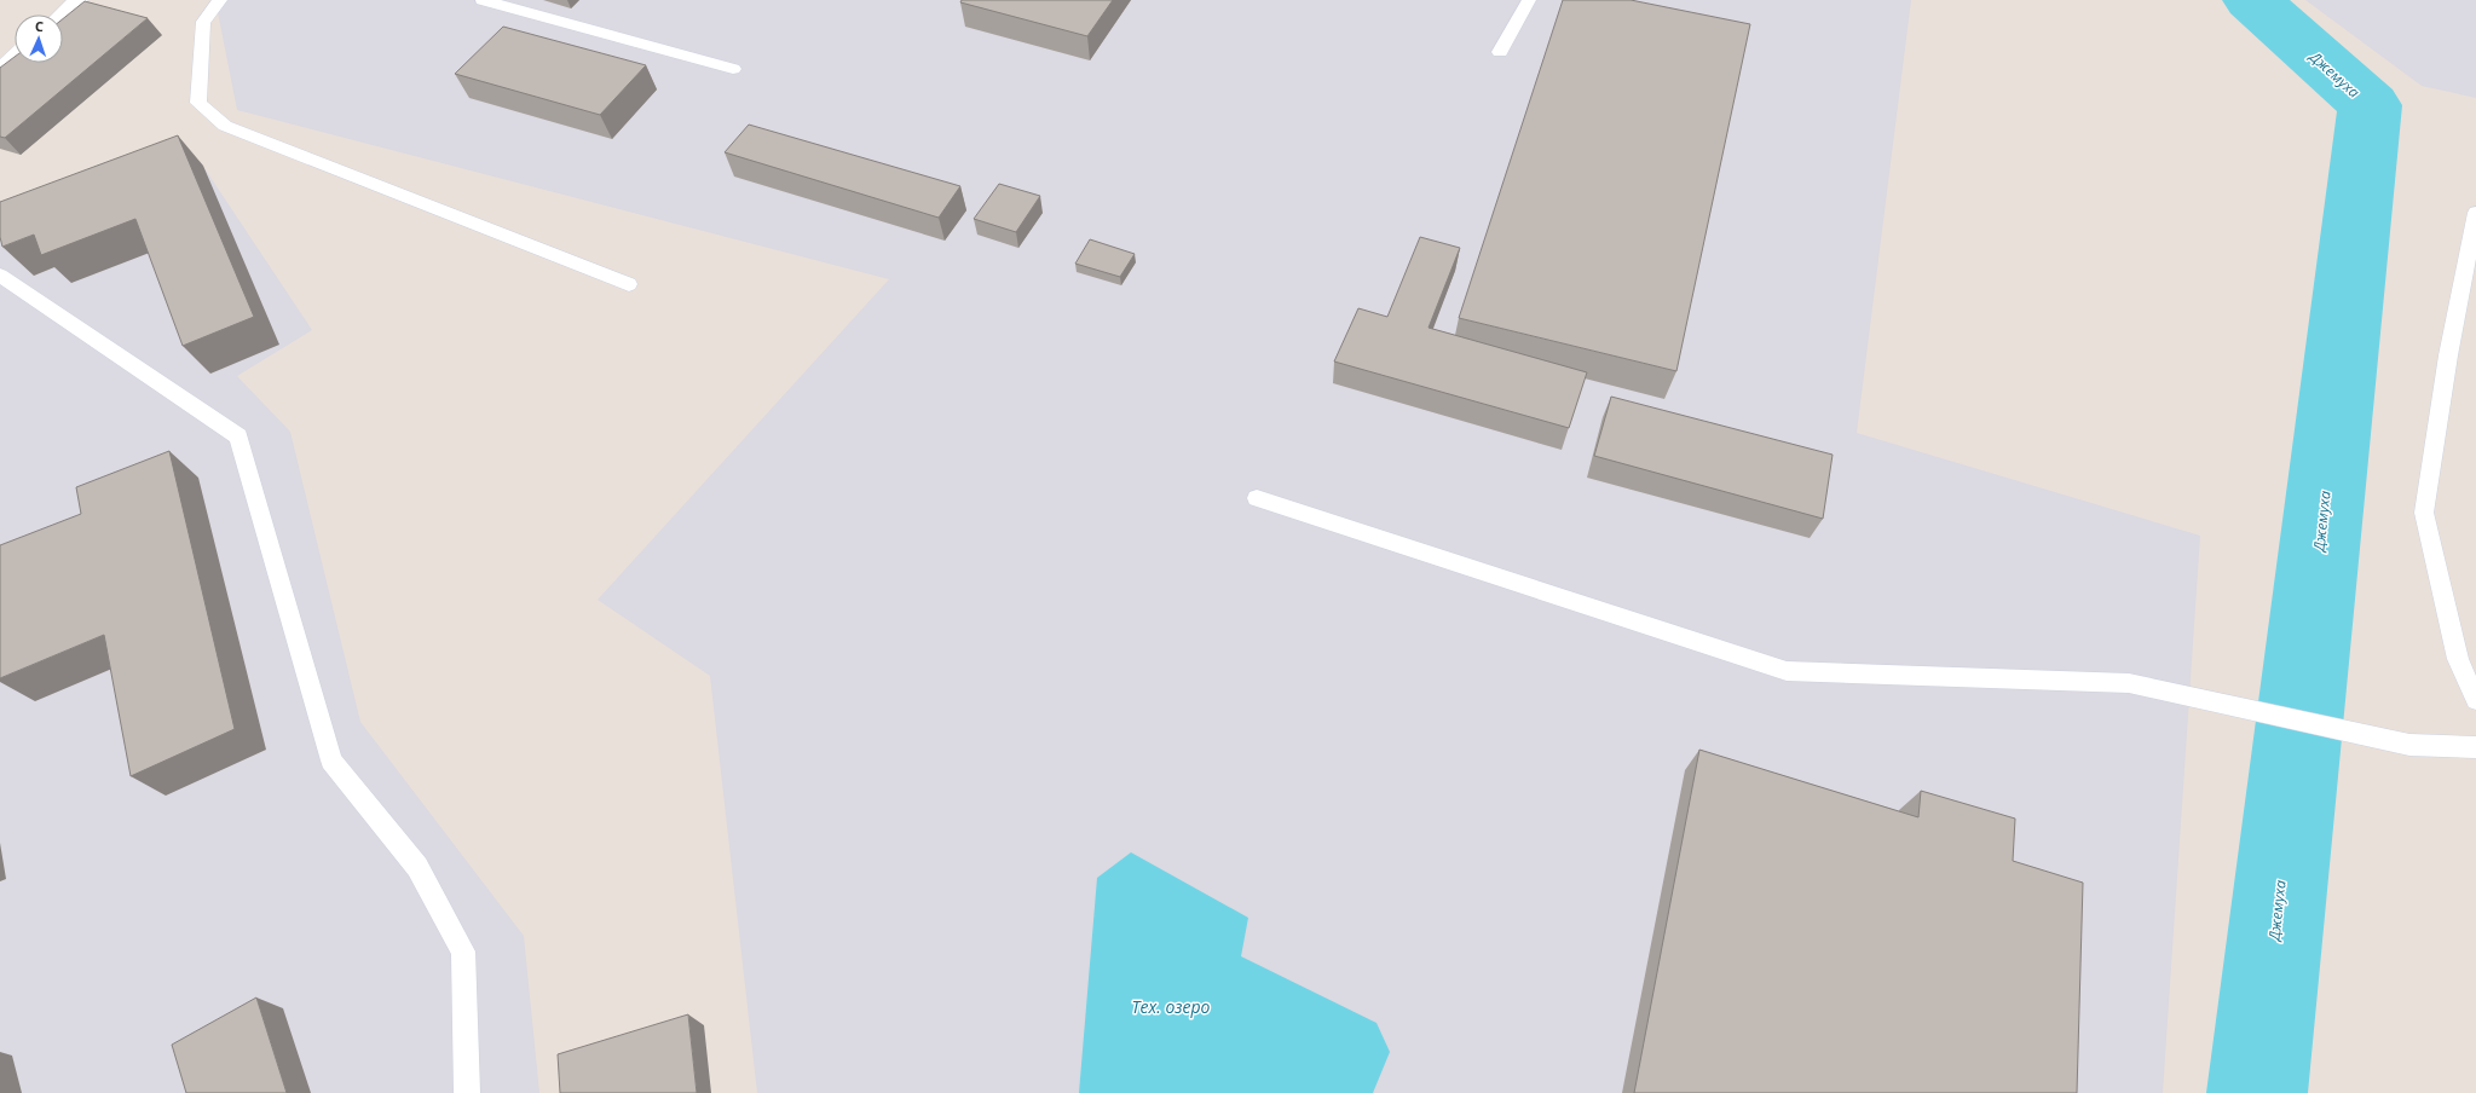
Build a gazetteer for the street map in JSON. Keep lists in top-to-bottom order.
{
  "water": ["Джемуха", "Тех. озеро"],
  "north": "top"
}
